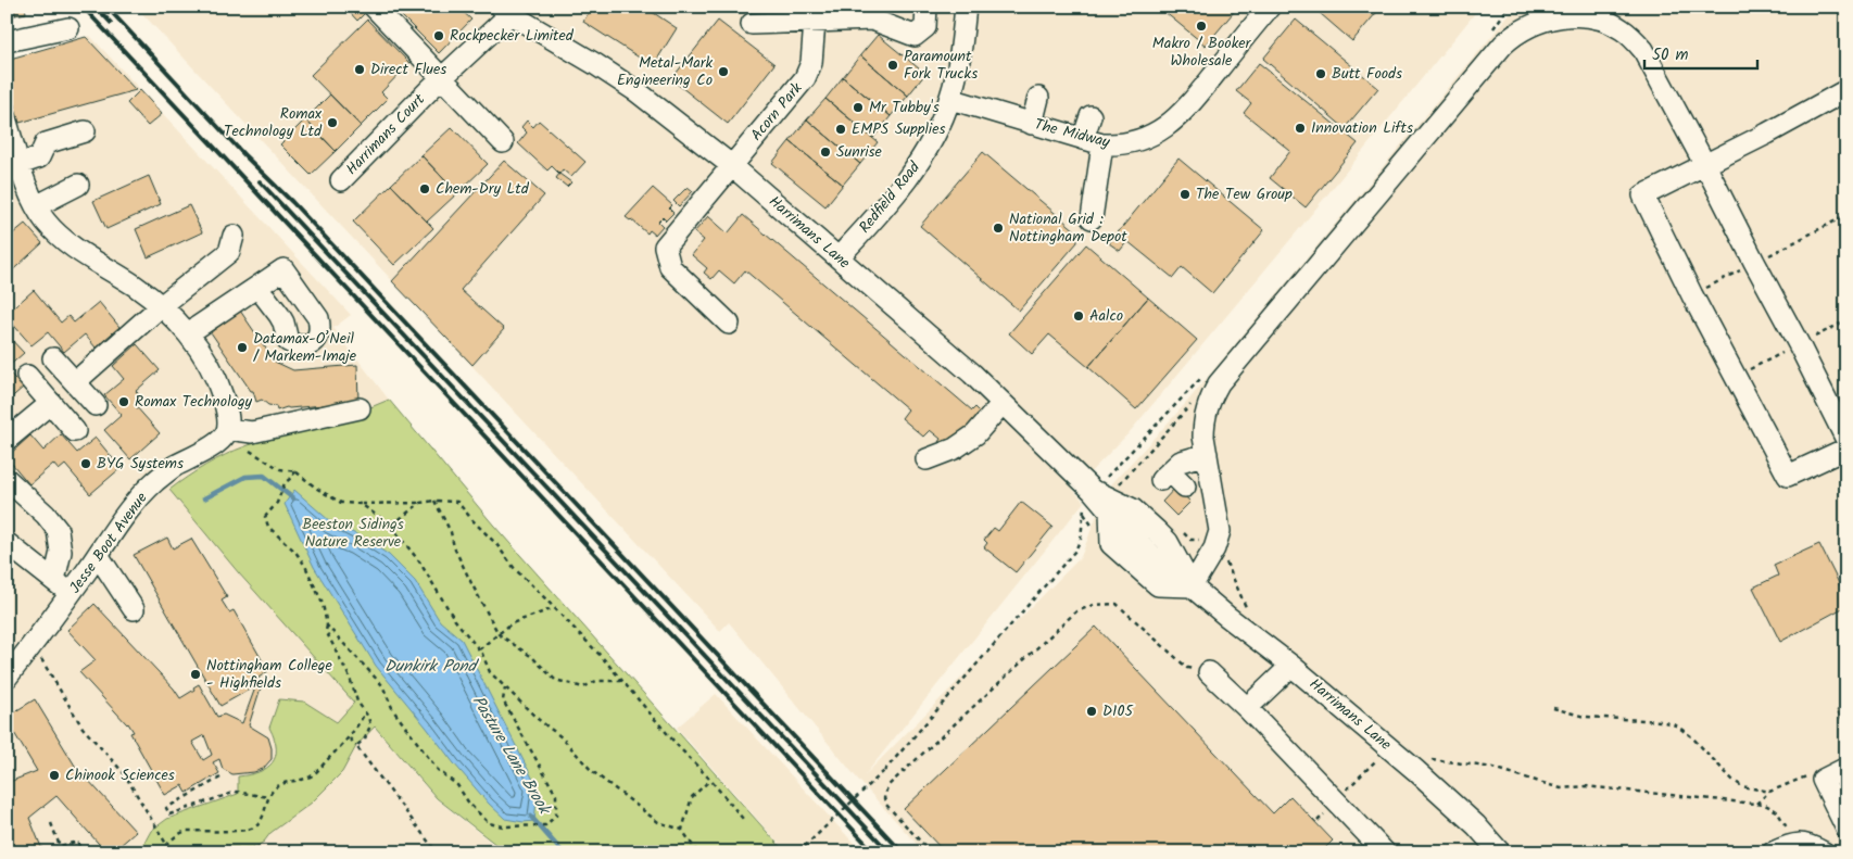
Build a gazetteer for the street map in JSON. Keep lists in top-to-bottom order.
{
  "streets": {
    "street": [
      "Acorn Park",
      "The Midway",
      "Harrimans Court",
      "Redfield Road",
      "Harrimans Lane",
      "Jesse Boot Avenue"
    ]
  },
  "crossings": [
    ["Acorn Park", "Harrimans Lane"],
    ["The Midway", "Redfield Road"],
    ["Harrimans Court", "Harrimans Lane"],
    ["Redfield Road", "Harrimans Lane"]
  ],
  "water": ["Dunkirk Pond", "Pasture Lane Brook"],
  "parks": ["Beeston Sidings Nature Reserve"],
  "places": [
    "Makro / Booker Wholesale",
    "Rockpecker Limited",
    "Paramount Fork Trucks",
    "Direct Flues",
    "Metal-Mark Engineering Co",
    "Butt Foods",
    "Mr Tubby's",
    "Romax Technology Ltd",
    "Innovation Lifts",
    "EMPS Supplies",
    "Sunrise",
    "Chem-Dry Ltd",
    "The Tew Group",
    "National Grid : Nottingham Depot",
    "Aalco",
    "Datamax-O’Neil / Markem-Imaje",
    "Romax Technology",
    "BYG Systems",
    "Nottingham College - Highfields",
    "D105",
    "Chinook Sciences"
  ],
  "scale_bar": "50 m"
}
